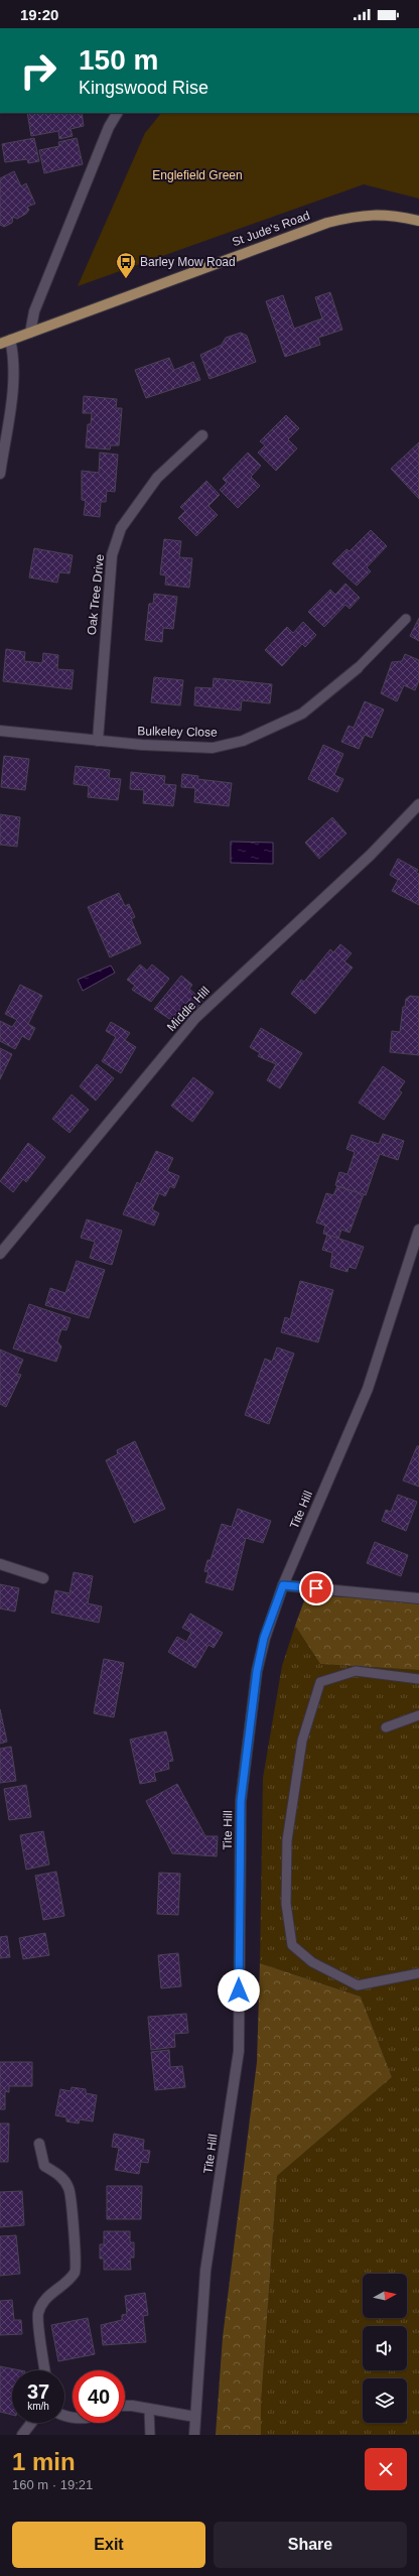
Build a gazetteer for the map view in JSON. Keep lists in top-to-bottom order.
{
  "streets": {
    "main road": ["St Jude's Road"],
    "street": [
      "Oak Tree Drive",
      "Bulkeley Close",
      "Middle Hill",
      "Tite Hill"
    ]
  },
  "crossings": [
    ["Oak Tree Drive", "Bulkeley Close"]
  ],
  "parks": ["Englefield Green"],
  "places": {
    "bus stop": ["Barley Mow Road"]
  },
  "north": "right",
  "page": {
    "status": "19:20",
    "turn": ["150 m", "Kingswood Rise"],
    "speed": "37 km/h",
    "limit": "40",
    "heading": ["1 min", "160 m · 19:21"],
    "buttons": ["Exit", "Share"]
  }
}
